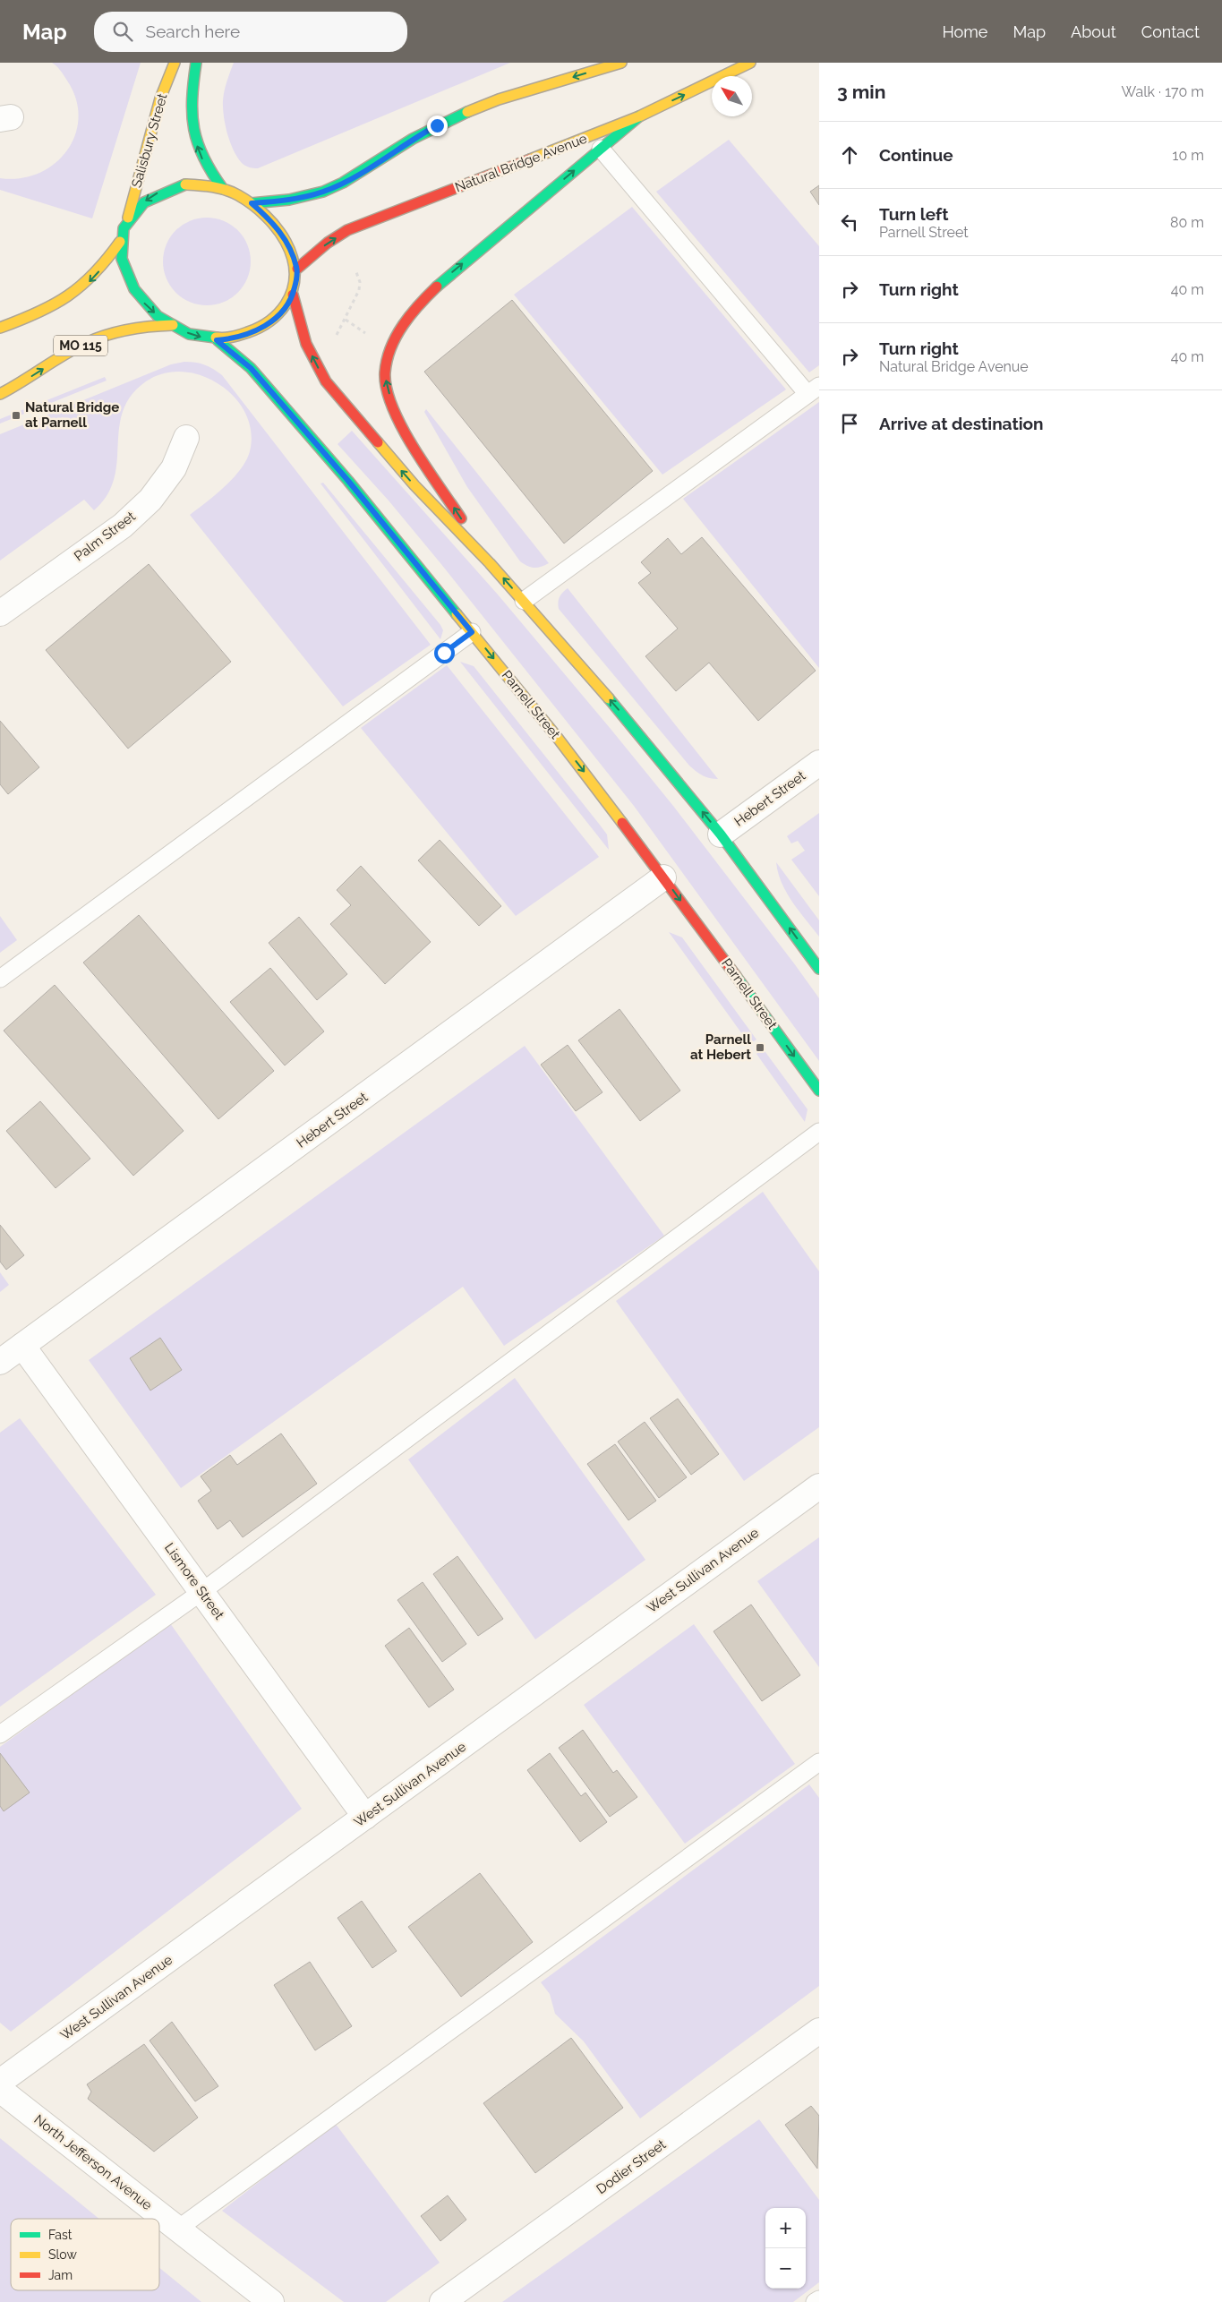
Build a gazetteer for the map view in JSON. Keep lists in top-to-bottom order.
{
  "streets": {
    "main road": [
      "Salisbury Street",
      "Natural Bridge Avenue",
      "MO 115",
      "Parnell Street"
    ],
    "street": [
      "Palm Street",
      "Hebert Street",
      "West Sullivan Avenue",
      "Lismore Street",
      "North Jefferson Avenue",
      "Dodier Street"
    ]
  },
  "crossings": [
    ["Parnell Street", "Hebert Street"],
    ["Hebert Street", "Lismore Street"],
    ["West Sullivan Avenue", "Lismore Street"]
  ],
  "places": {
    "transit": ["Natural Bridge at Parnell", "Parnell at Hebert"]
  },
  "legend": ["Fast", "Slow", "Jam"],
  "north": "top left",
  "page": {
    "header": "Map",
    "search": "Search here",
    "nav": [
      "Home",
      "Map",
      "About",
      "Contact"
    ],
    "heading": ["3 min", "Walk · 170 m"],
    "list": [
      ["Continue", "10 m"],
      ["Turn left", "Parnell Street", "80 m"],
      ["Turn right", "40 m"],
      ["Turn right", "Natural Bridge Avenue", "40 m"],
      "Arrive at destination"
    ],
    "map_buttons": ["+", "−"]
  }
}
